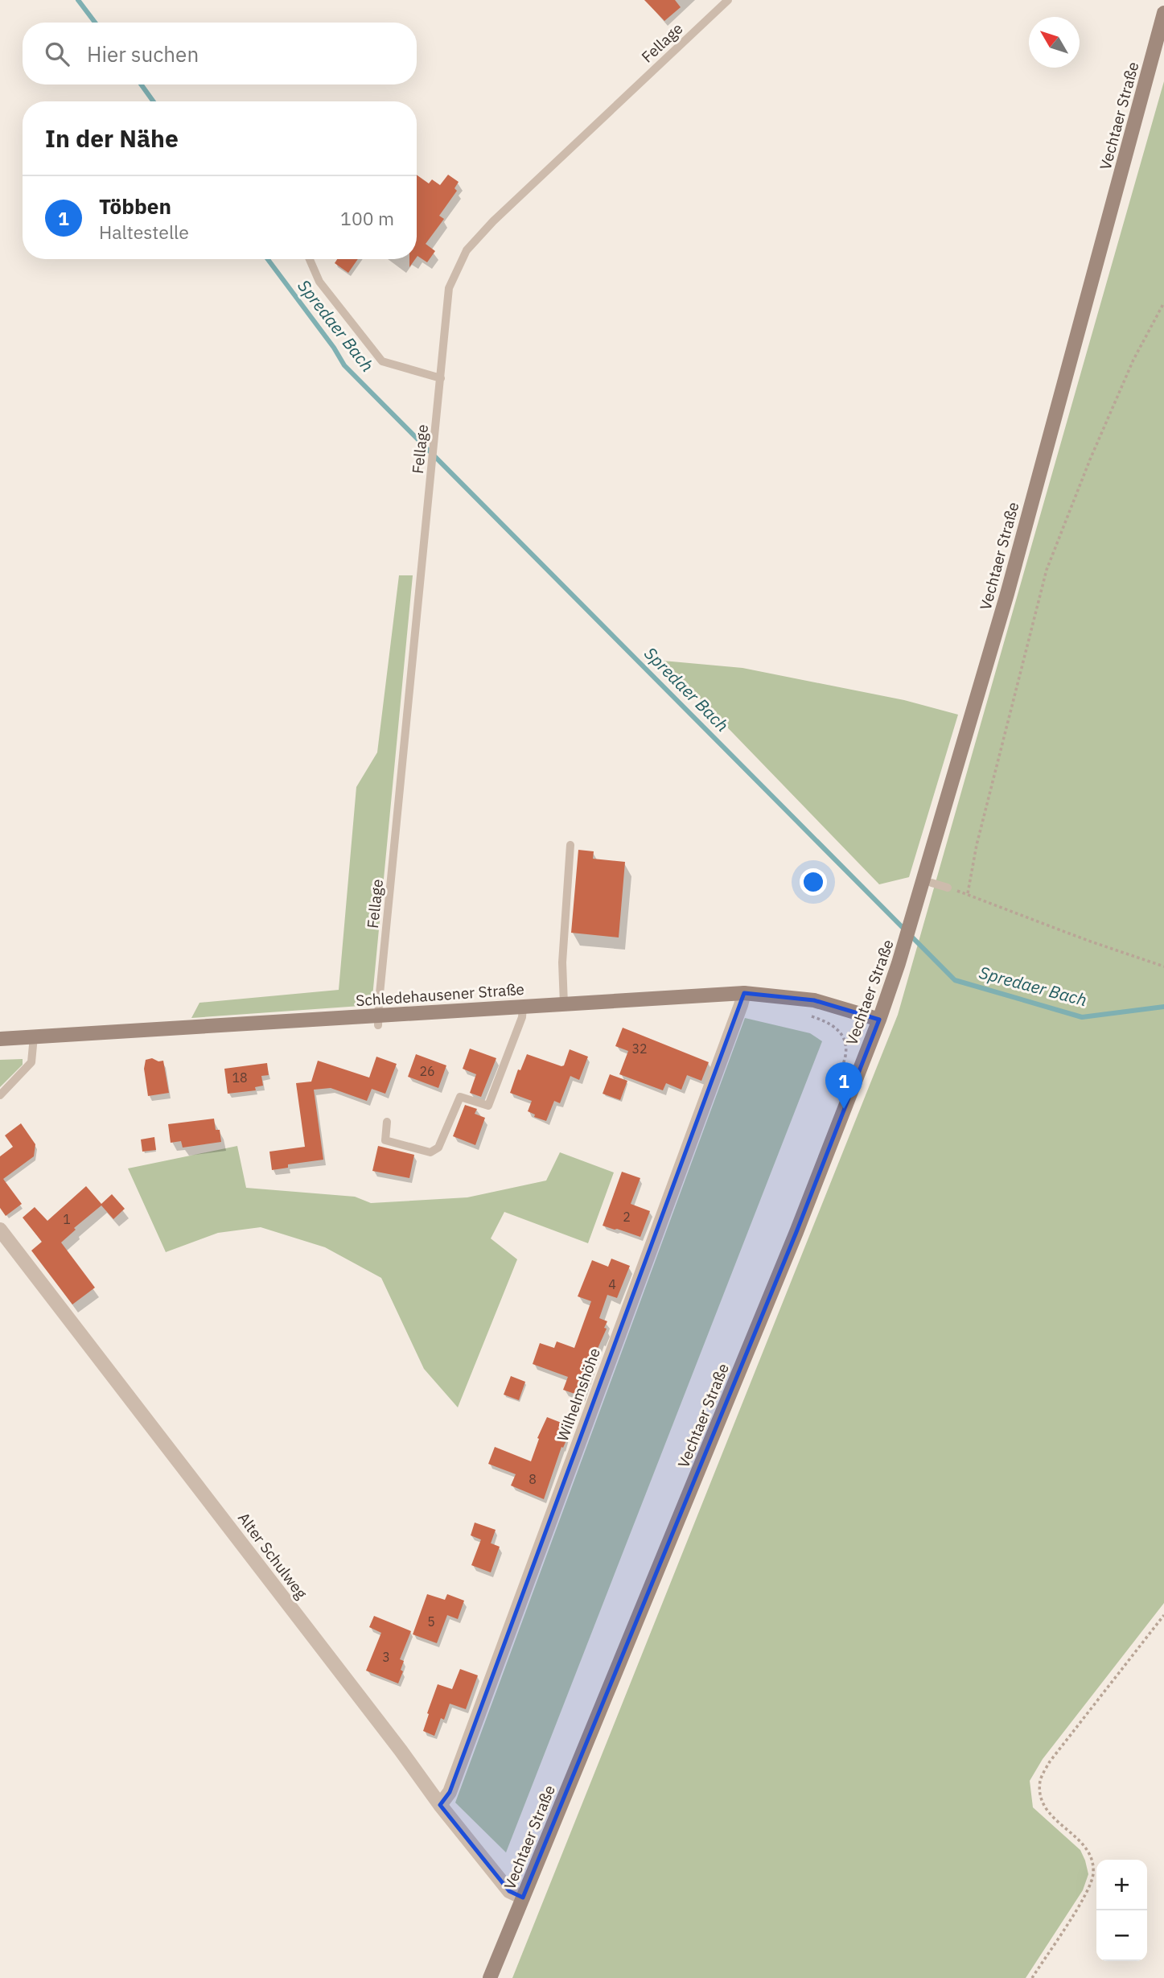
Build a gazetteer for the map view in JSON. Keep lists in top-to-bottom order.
{
  "streets": {
    "main road": ["Vechtaer Straße", "Schledehausener Straße"],
    "street": ["Wilhelmshöhe", "Alter Schulweg"],
    "lane": ["Fellage"]
  },
  "crossings": [
    ["Fellage", "Schledehausener Straße"],
    ["Vechtaer Straße", "Schledehausener Straße"],
    ["Vechtaer Straße", "Alter Schulweg"],
    ["Schledehausener Straße", "Wilhelmshöhe"],
    ["Wilhelmshöhe", "Alter Schulweg"]
  ],
  "water": ["Spredaer Bach"],
  "house_numbers": [
    "32",
    "26",
    "18",
    "2",
    "1",
    "4",
    "8",
    "5",
    "3"
  ],
  "north": "top left",
  "page": {
    "search": "Hier suchen",
    "heading": "In der Nähe",
    "list": [
      {
        "mark": "1",
        "name": "Többen",
        "note": "Haltestelle",
        "value": "100 m"
      }
    ],
    "pins": "1",
    "map_buttons": ["+", "−"]
  }
}
